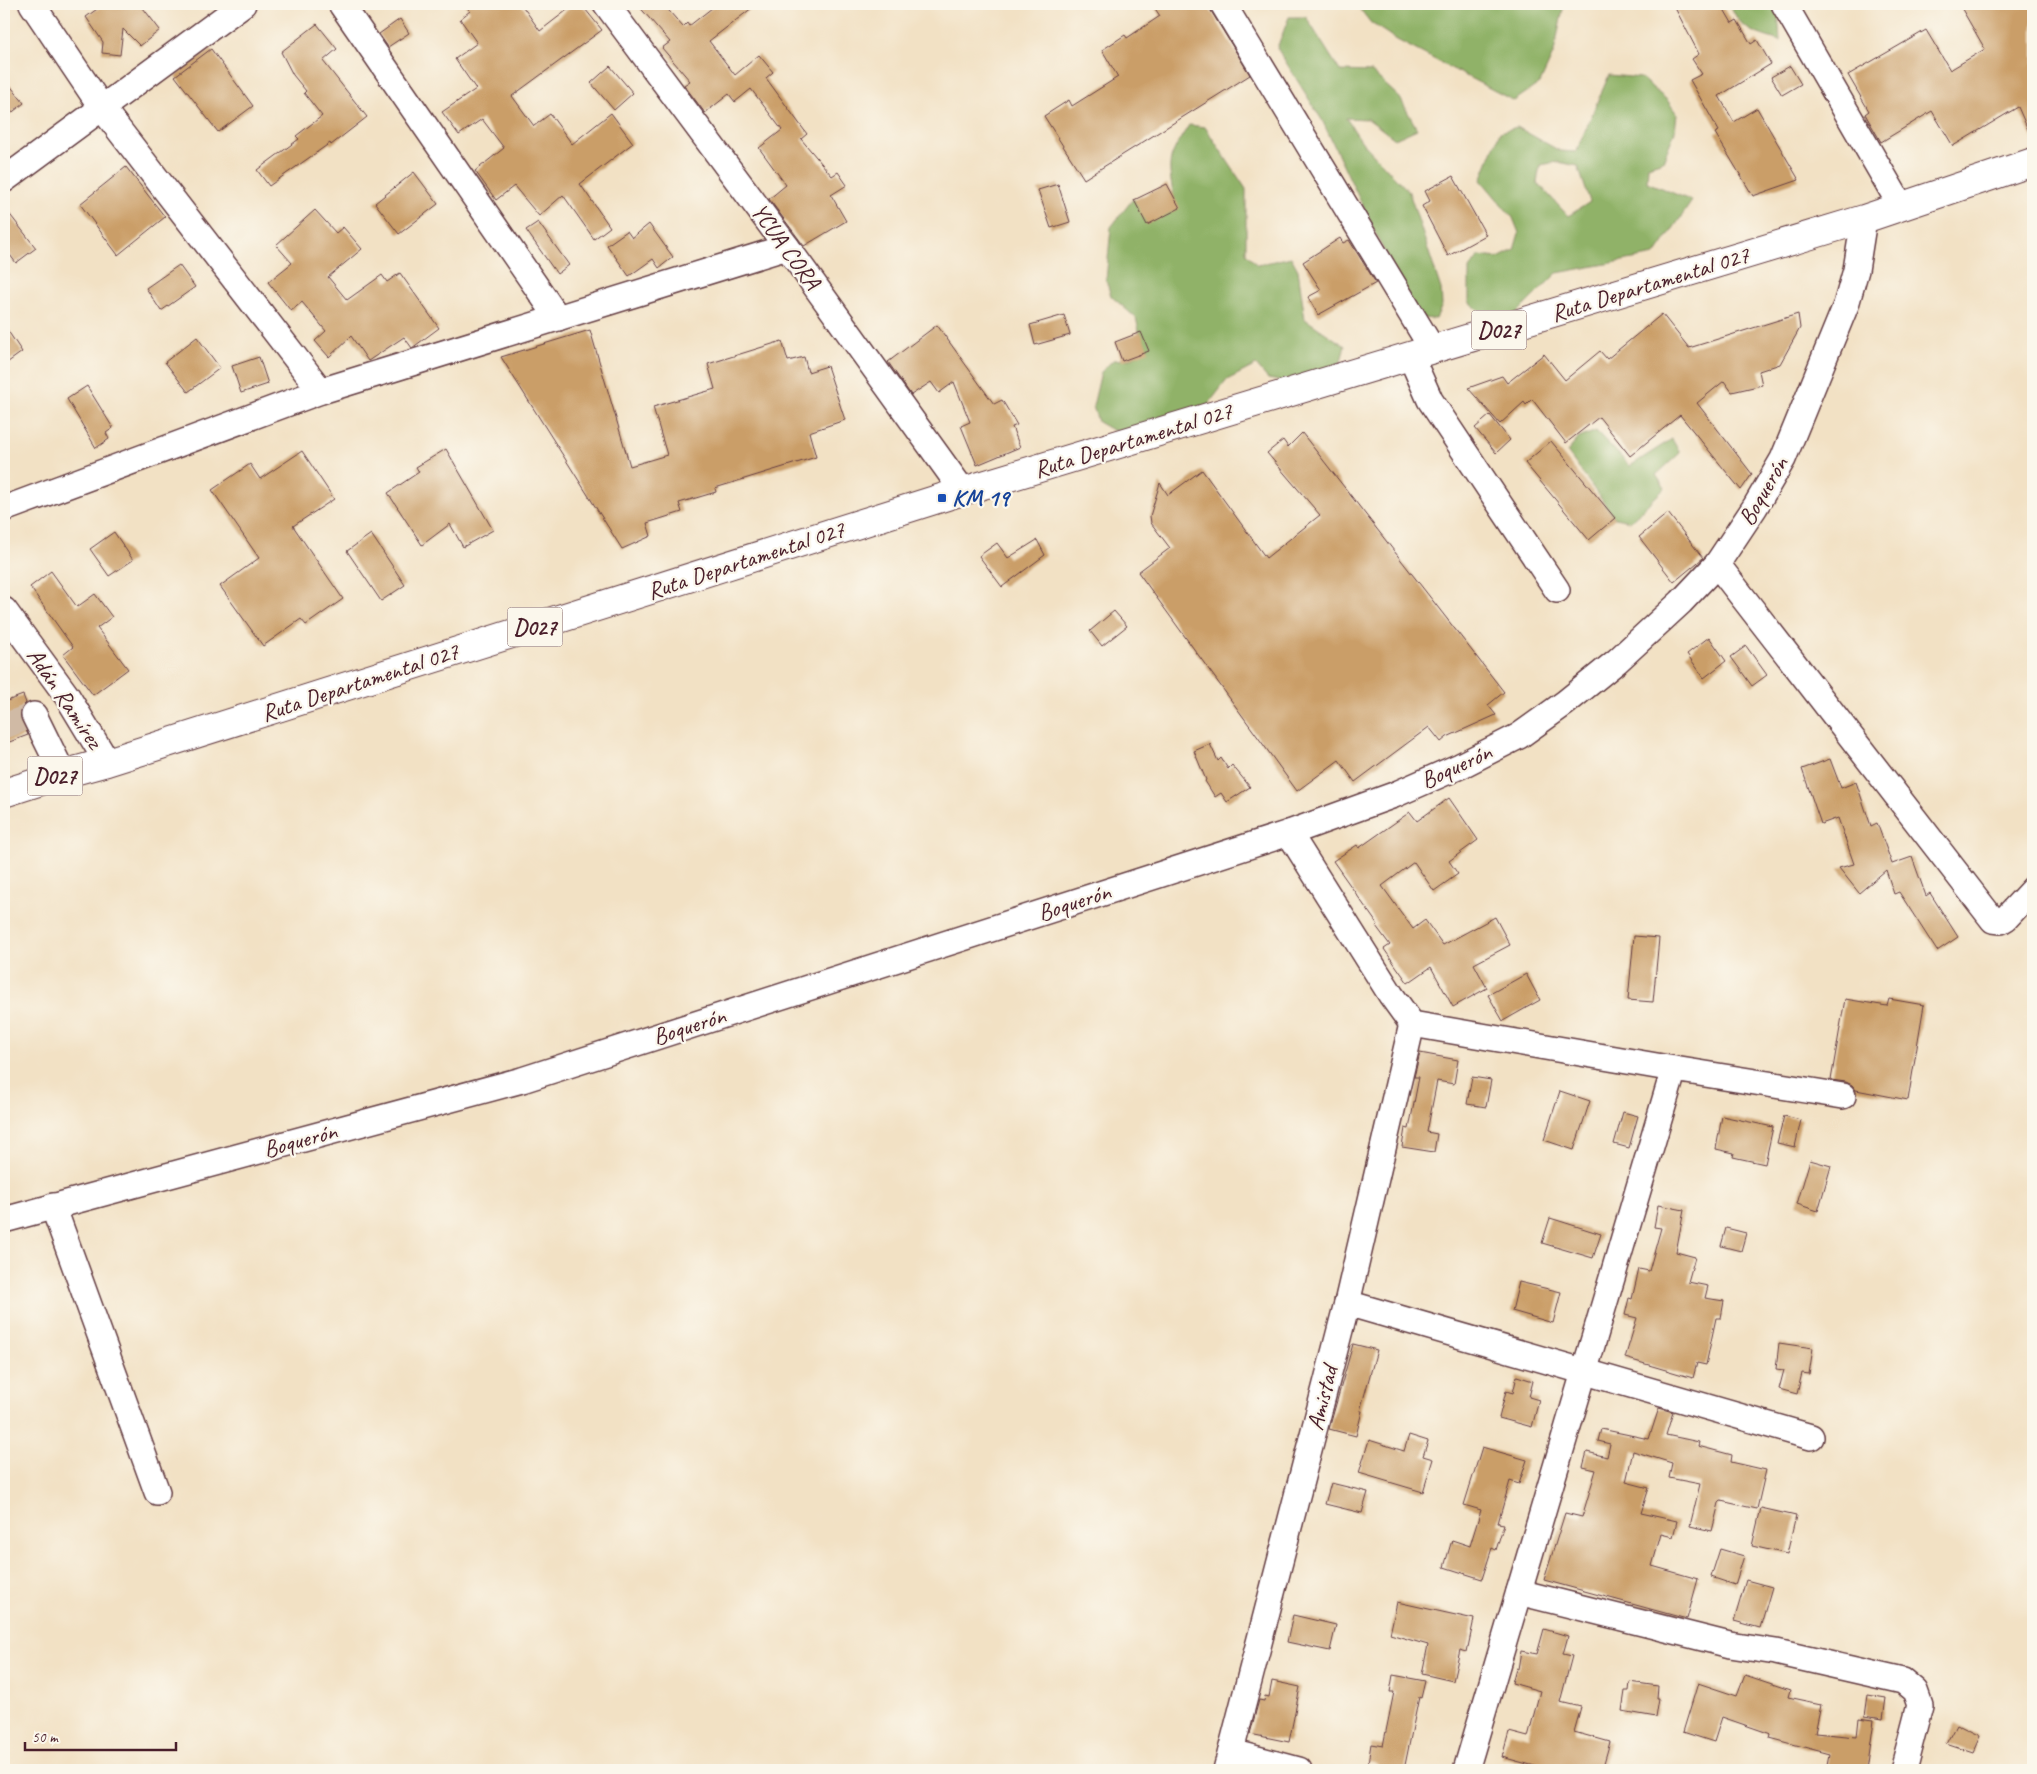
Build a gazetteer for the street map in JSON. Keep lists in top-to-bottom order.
{
  "streets": {
    "main road": ["Ruta Departamental 027", "D027"],
    "street": [
      "YCUA CORA",
      "Boquerón",
      "Adán Ramírez",
      "Amistad"
    ]
  },
  "crossings": [
    ["YCUA CORA", "Ruta Departamental 027"],
    ["Ruta Departamental 027", "Boquerón"],
    ["Ruta Departamental 027", "Adán Ramírez"]
  ],
  "places": {
    "transit": ["KM 19"]
  },
  "scale_bar": "50 m"
}
